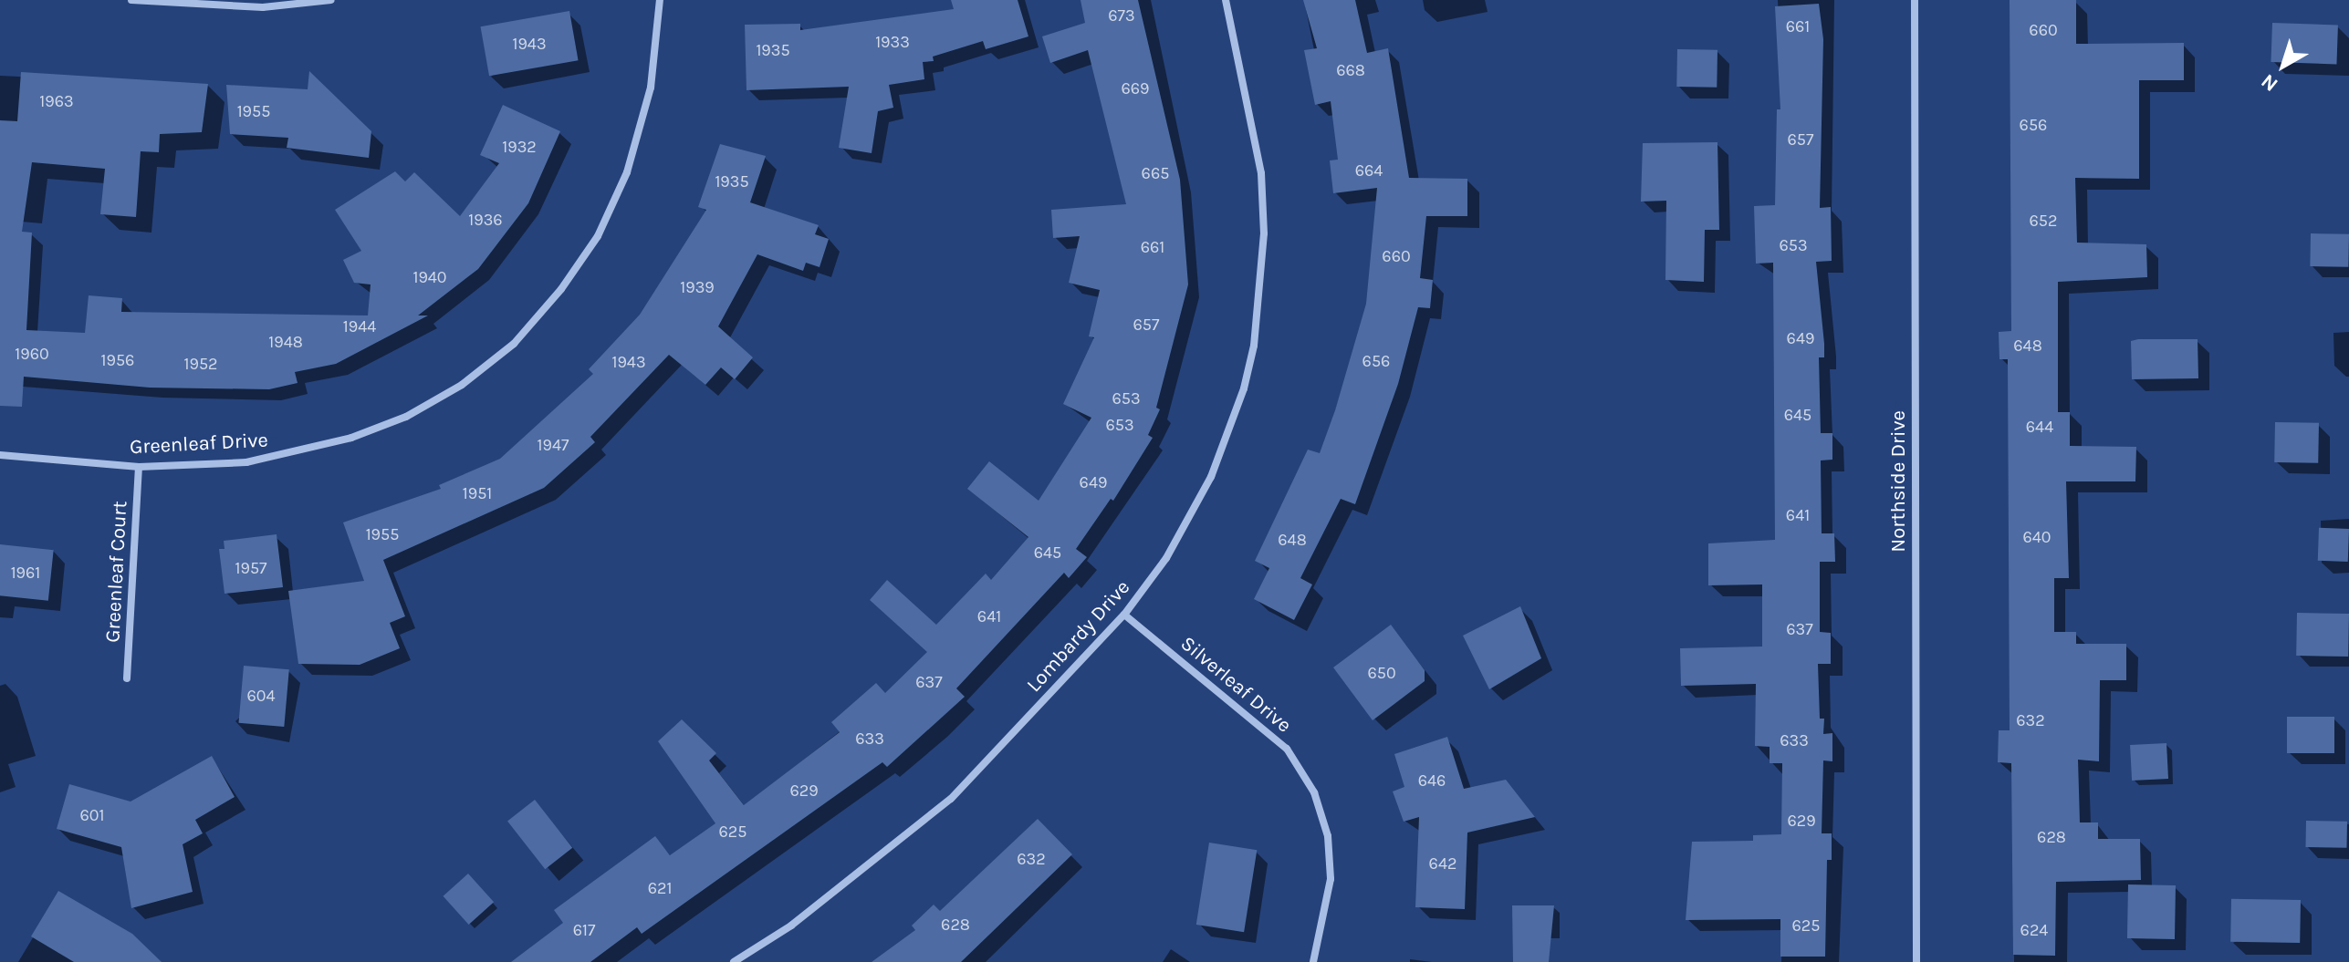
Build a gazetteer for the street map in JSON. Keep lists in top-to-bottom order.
{
  "streets": {
    "street": [
      "Greenleaf Drive",
      "Northside Drive",
      "Greenleaf Court",
      "Lombardy Drive",
      "Silverleaf Drive"
    ]
  },
  "crossings": [
    ["Greenleaf Drive", "Greenleaf Court"],
    ["Lombardy Drive", "Silverleaf Drive"]
  ],
  "house_numbers": [
    "673",
    "661",
    "660",
    "1933",
    "1943",
    "1935",
    "668",
    "669",
    "1963",
    "1955",
    "656",
    "657",
    "1932",
    "664",
    "665",
    "1935",
    "1936",
    "652",
    "653",
    "661",
    "660",
    "1940",
    "1939",
    "657",
    "1944",
    "649",
    "1948",
    "648",
    "1960",
    "1956",
    "656",
    "1943",
    "1952",
    "653",
    "645",
    "653",
    "644",
    "1947",
    "649",
    "1951",
    "641",
    "1955",
    "640",
    "648",
    "645",
    "1957",
    "1961",
    "641",
    "637",
    "650",
    "637",
    "604",
    "632",
    "633",
    "633",
    "646",
    "629",
    "601",
    "629",
    "625",
    "628",
    "632",
    "642",
    "621",
    "628",
    "625",
    "617",
    "624"
  ],
  "north": "bottom left"
}
